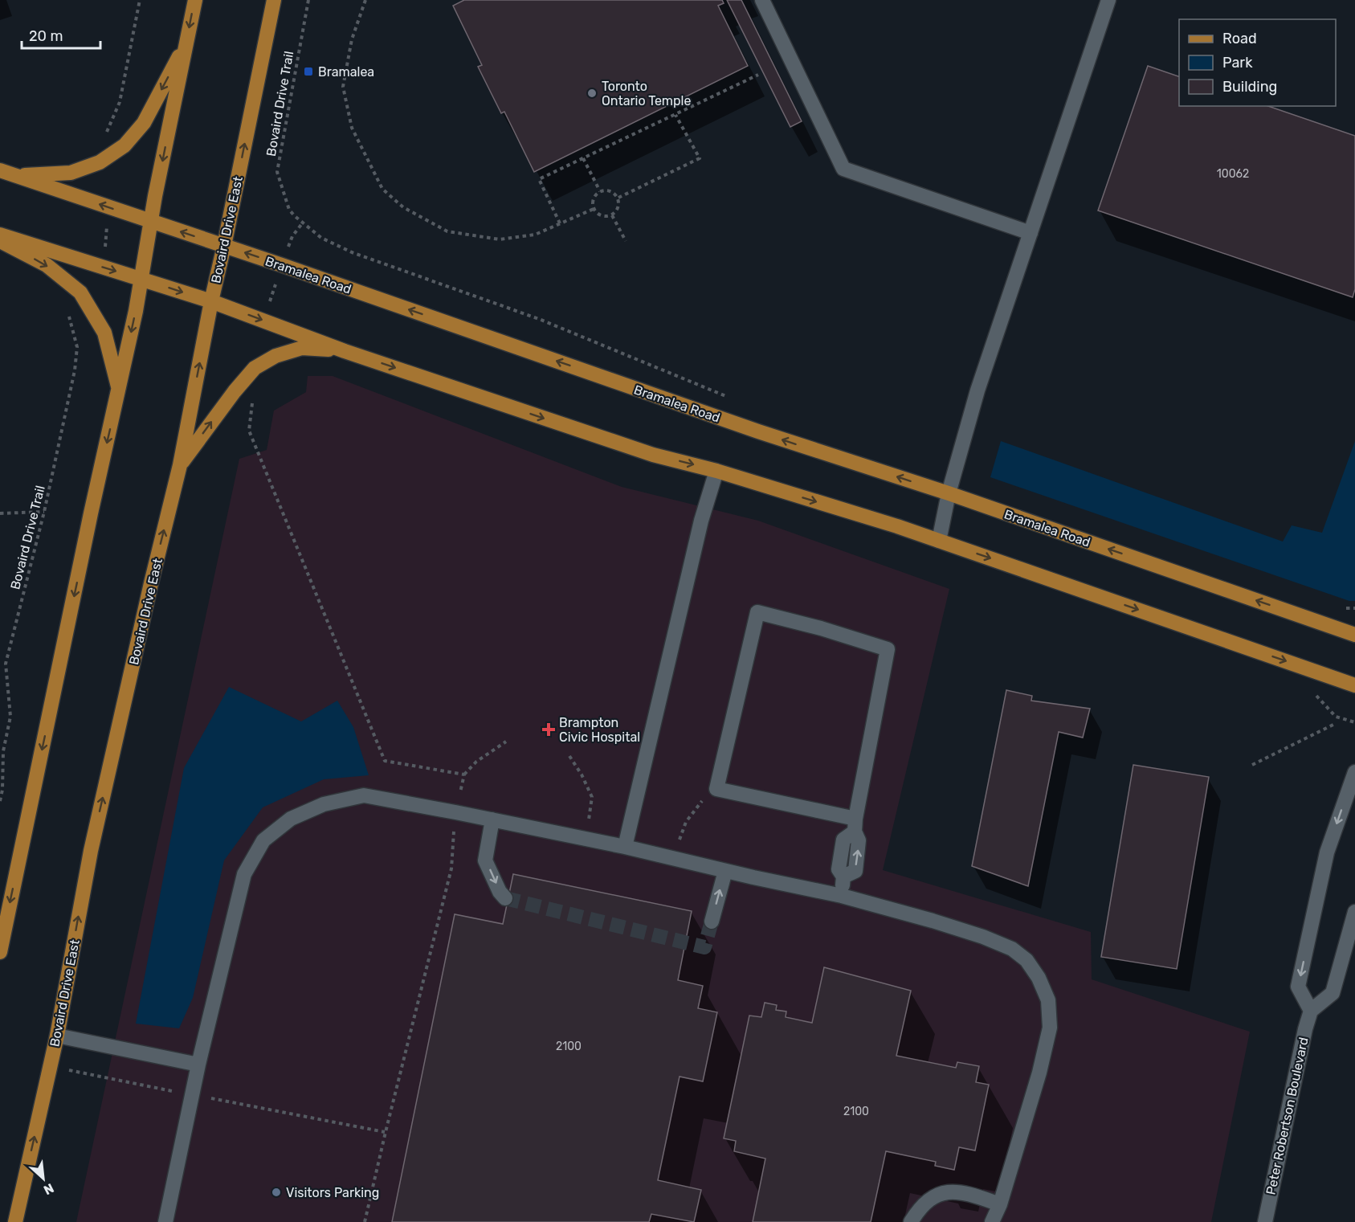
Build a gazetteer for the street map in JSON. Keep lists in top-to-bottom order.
{
  "streets": {
    "main road": ["Bovaird Drive East", "Bramalea Road"],
    "street": ["Peter Robertson Boulevard"],
    "path": ["Bovaird Drive Trail"]
  },
  "crossings": [
    ["Bovaird Drive East", "Bramalea Road"]
  ],
  "places": {
    "transit": ["Bramalea"],
    "other": ["Toronto Ontario Temple", "Visitors Parking"],
    "health": ["Brampton Civic Hospital"]
  },
  "house_numbers": ["10062", "2100", "2100"],
  "legend": ["Road", "Park", "Building"],
  "scale_bar": "20 m",
  "north": "bottom right"
}
